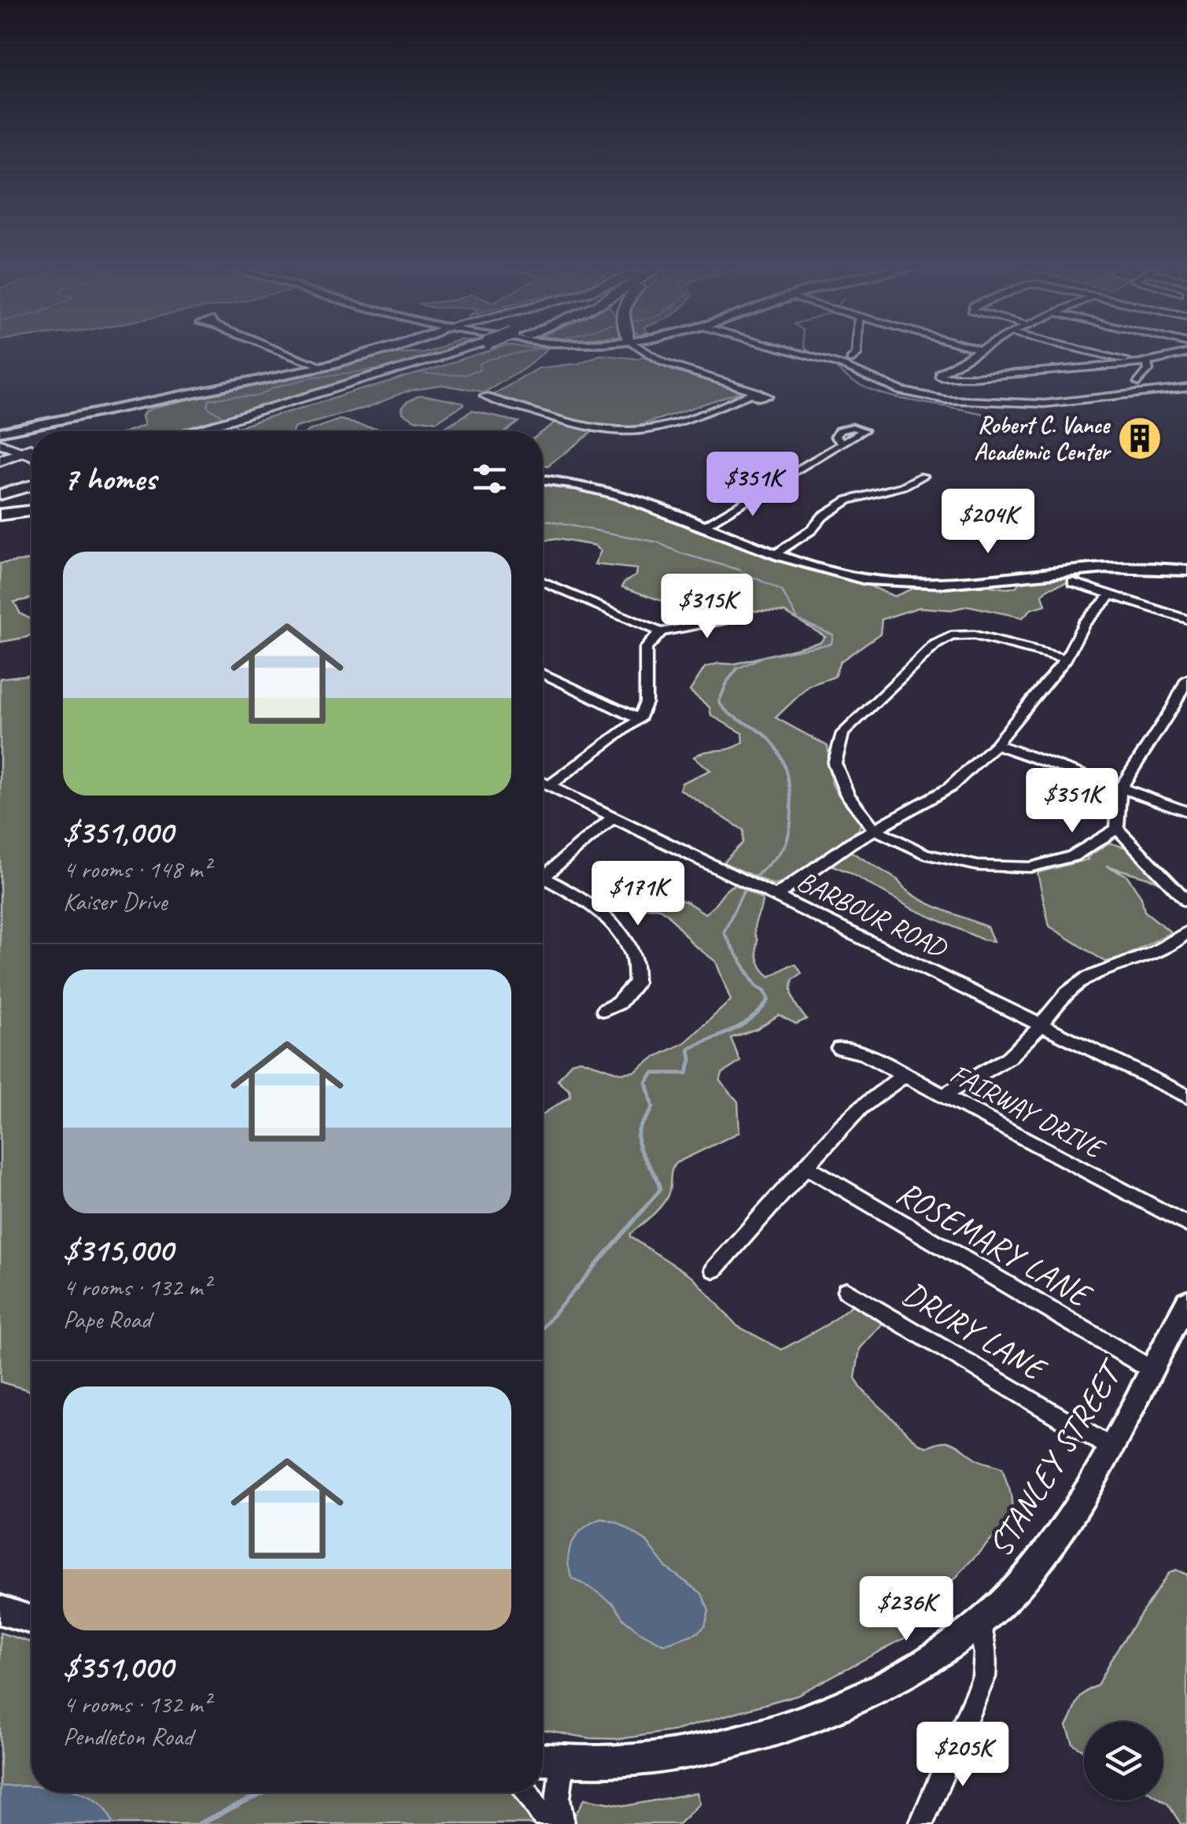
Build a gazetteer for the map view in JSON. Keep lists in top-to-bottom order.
{
  "streets": {
    "main road": ["STANLEY STREET"],
    "street": [
      "BARBOUR ROAD",
      "FAIRWAY DRIVE",
      "ROSEMARY LANE",
      "DRURY LANE"
    ]
  },
  "crossings": [
    ["ROSEMARY LANE", "STANLEY STREET"],
    ["DRURY LANE", "STANLEY STREET"]
  ],
  "places": {
    "building": ["Robert C. Vance Academic Center"]
  },
  "page": {
    "heading": "7 homes",
    "price": [
      "$351K",
      "$204K",
      "$315K",
      "$351K",
      "$171K",
      "$236K",
      "$205K"
    ],
    "list": [
      {
        "name": "$351,000",
        "note": "4 rooms · 148 m² · Kaiser Drive"
      },
      {
        "name": "$315,000",
        "note": "4 rooms · 132 m² · Pape Road"
      },
      {
        "name": "$351,000",
        "note": "4 rooms · 132 m² · Pendleton Road"
      }
    ]
  }
}
